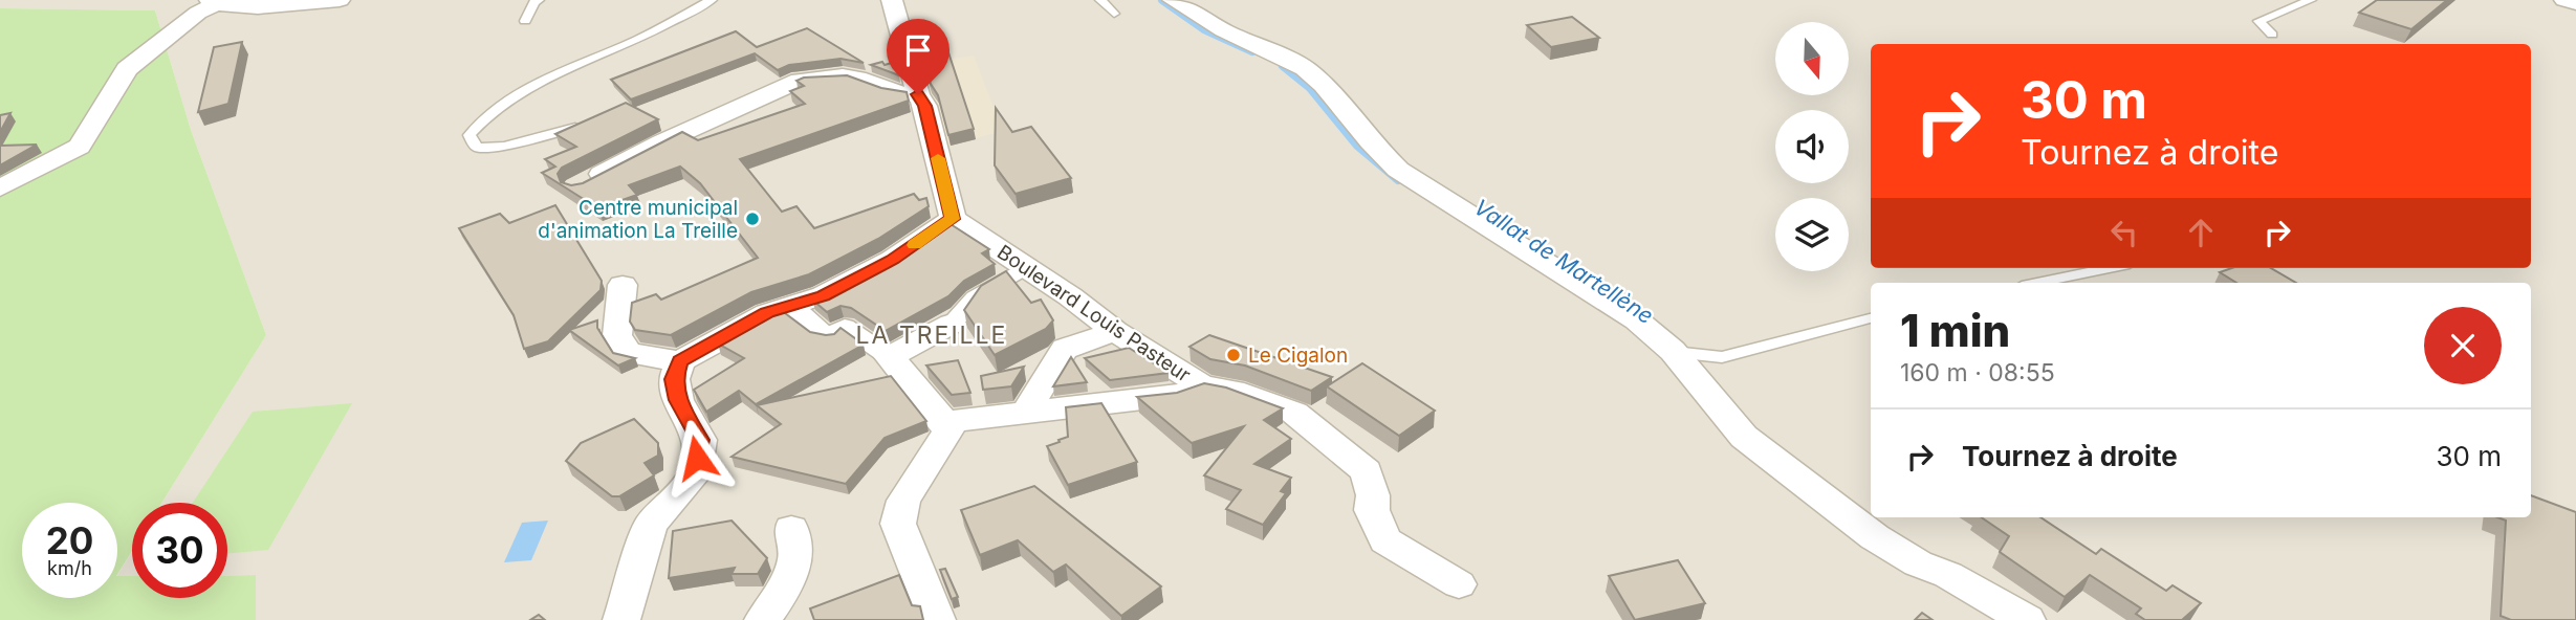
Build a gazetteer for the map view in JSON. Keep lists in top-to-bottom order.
{
  "streets": {
    "street": ["Boulevard Louis Pasteur"]
  },
  "districts": ["LA TREILLE"],
  "water": ["Vallat de Martellène"],
  "places": ["Centre municipal d'animation La Treille", "Le Cigalon"],
  "north": "bottom",
  "page": {
    "turn": ["30 m", "Tournez à droite"],
    "heading": ["1 min", "160 m · 08:55"],
    "list": [
      {
        "name": "Tournez à droite",
        "value": "30 m"
      }
    ],
    "speed": "20 km/h",
    "limit": "30"
  }
}
